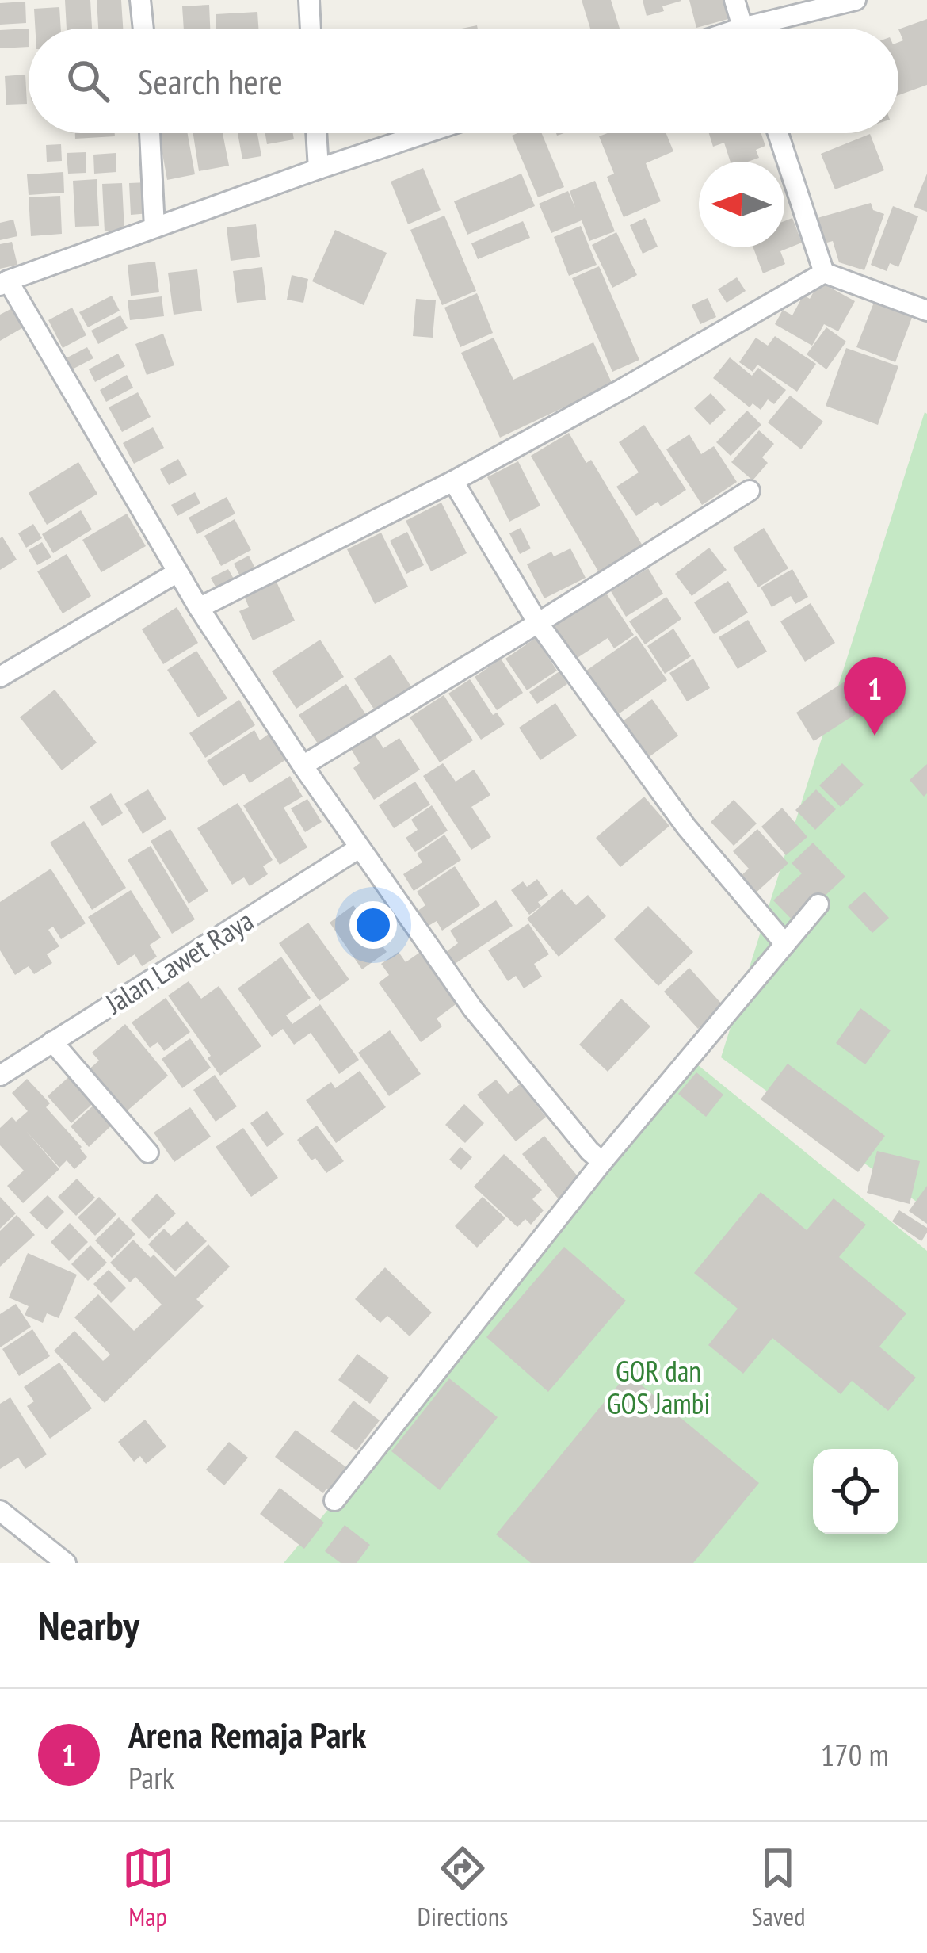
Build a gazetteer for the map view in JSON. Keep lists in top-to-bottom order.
{
  "streets": {
    "street": ["Jalan Lawet Raya"]
  },
  "parks": ["GOR dan GOS Jambi"],
  "north": "left",
  "page": {
    "search": "Search here",
    "pins": "1",
    "heading": "Nearby",
    "list": [
      {
        "mark": "1",
        "name": "Arena Remaja Park",
        "note": "Park",
        "value": "170 m"
      }
    ],
    "nav": ["Map", "Directions", "Saved"]
  }
}
